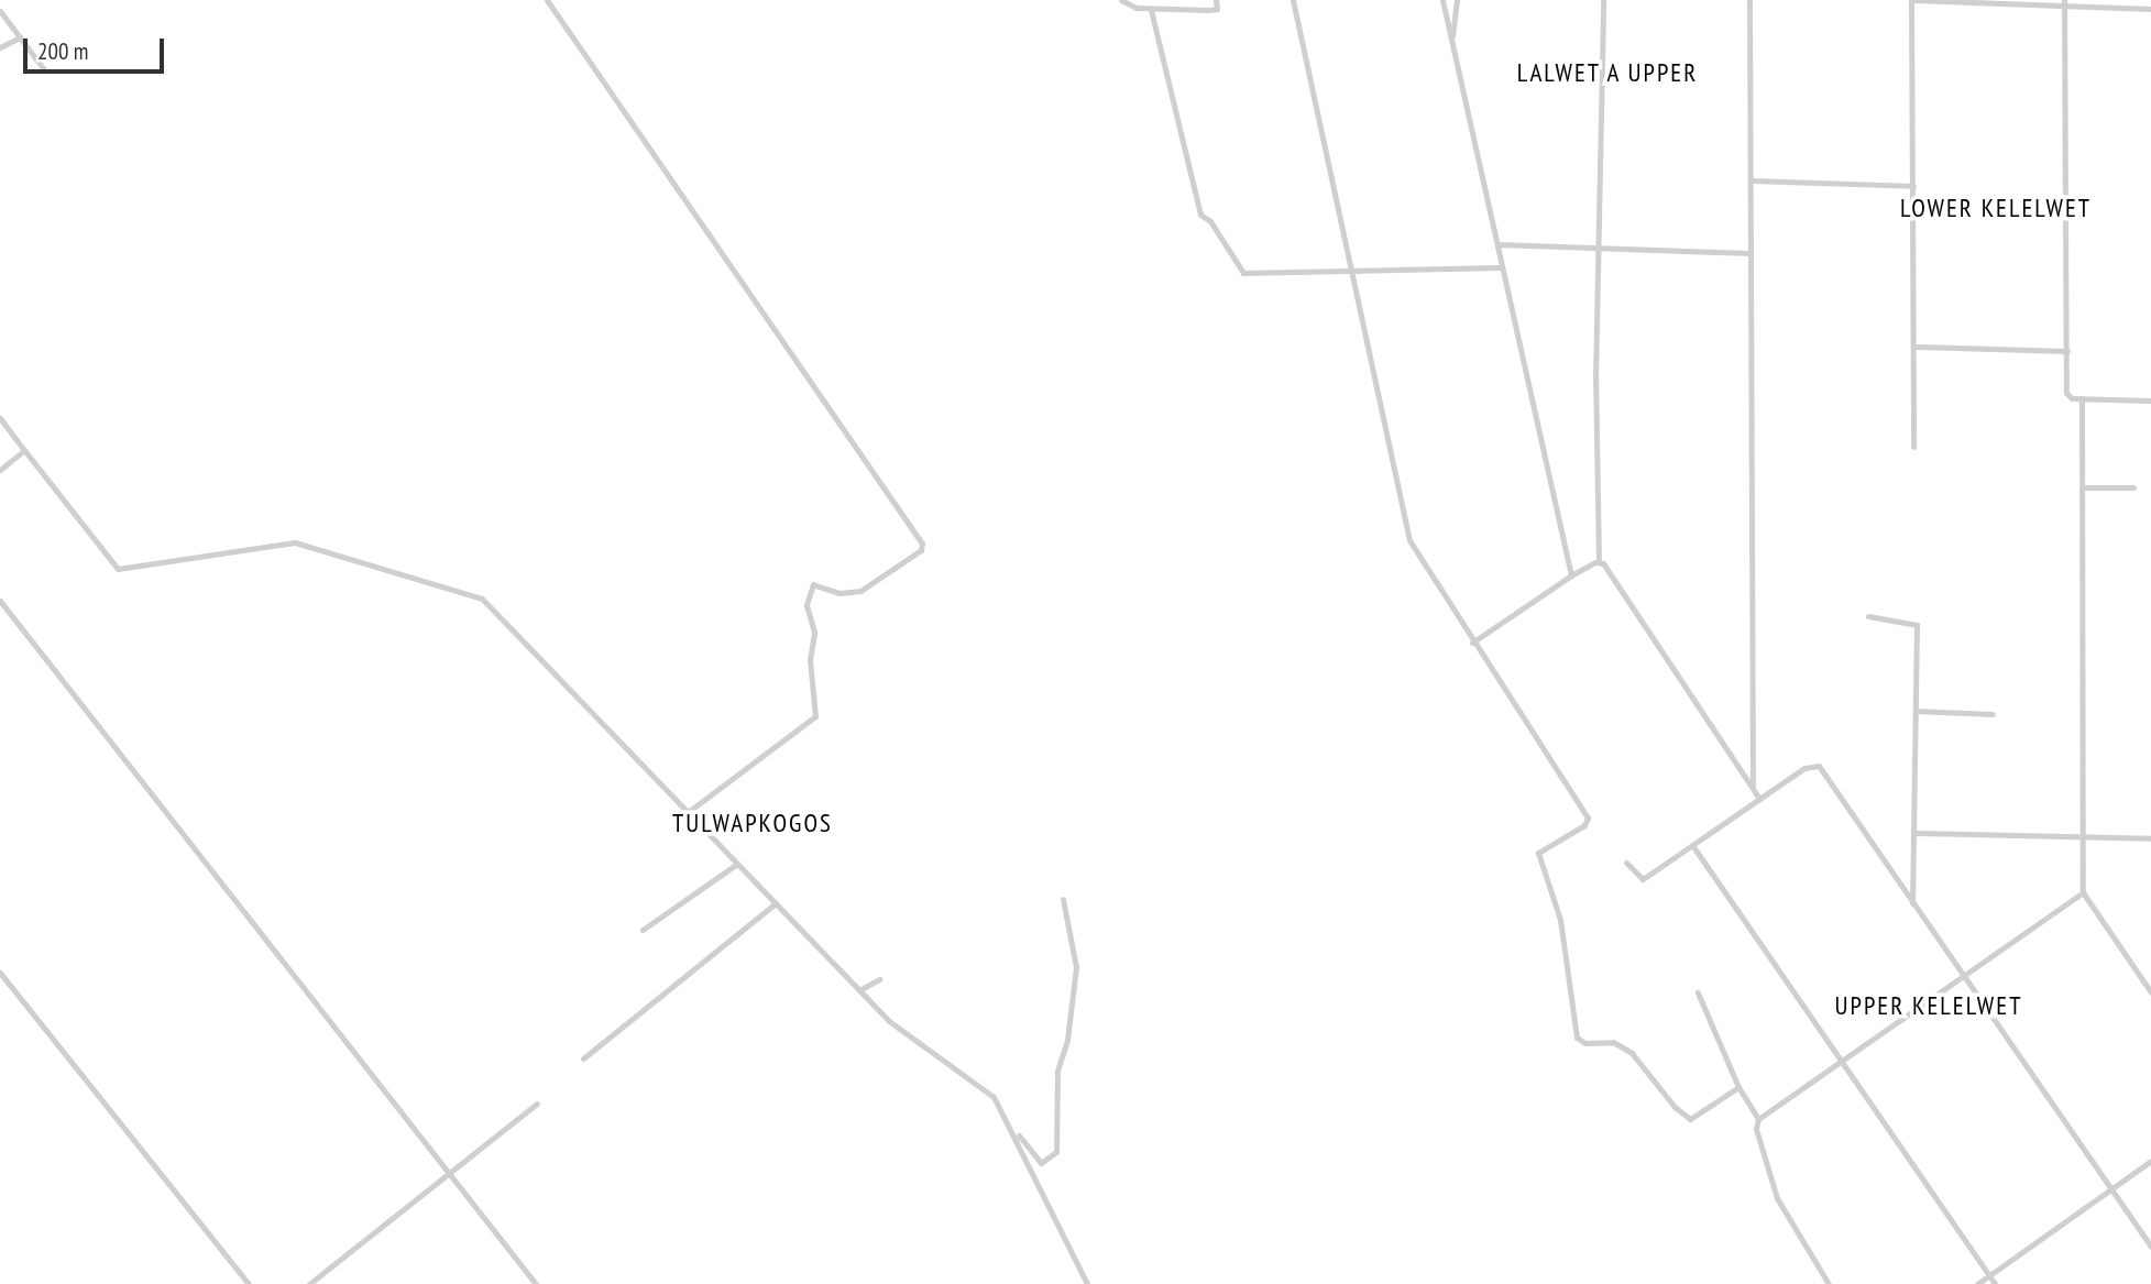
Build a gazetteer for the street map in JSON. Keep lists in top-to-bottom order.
{
  "districts": [
    "LALWET A UPPER",
    "LOWER KELELWET",
    "TULWAPKOGOS",
    "UPPER KELELWET"
  ],
  "scale_bar": "200 m"
}
